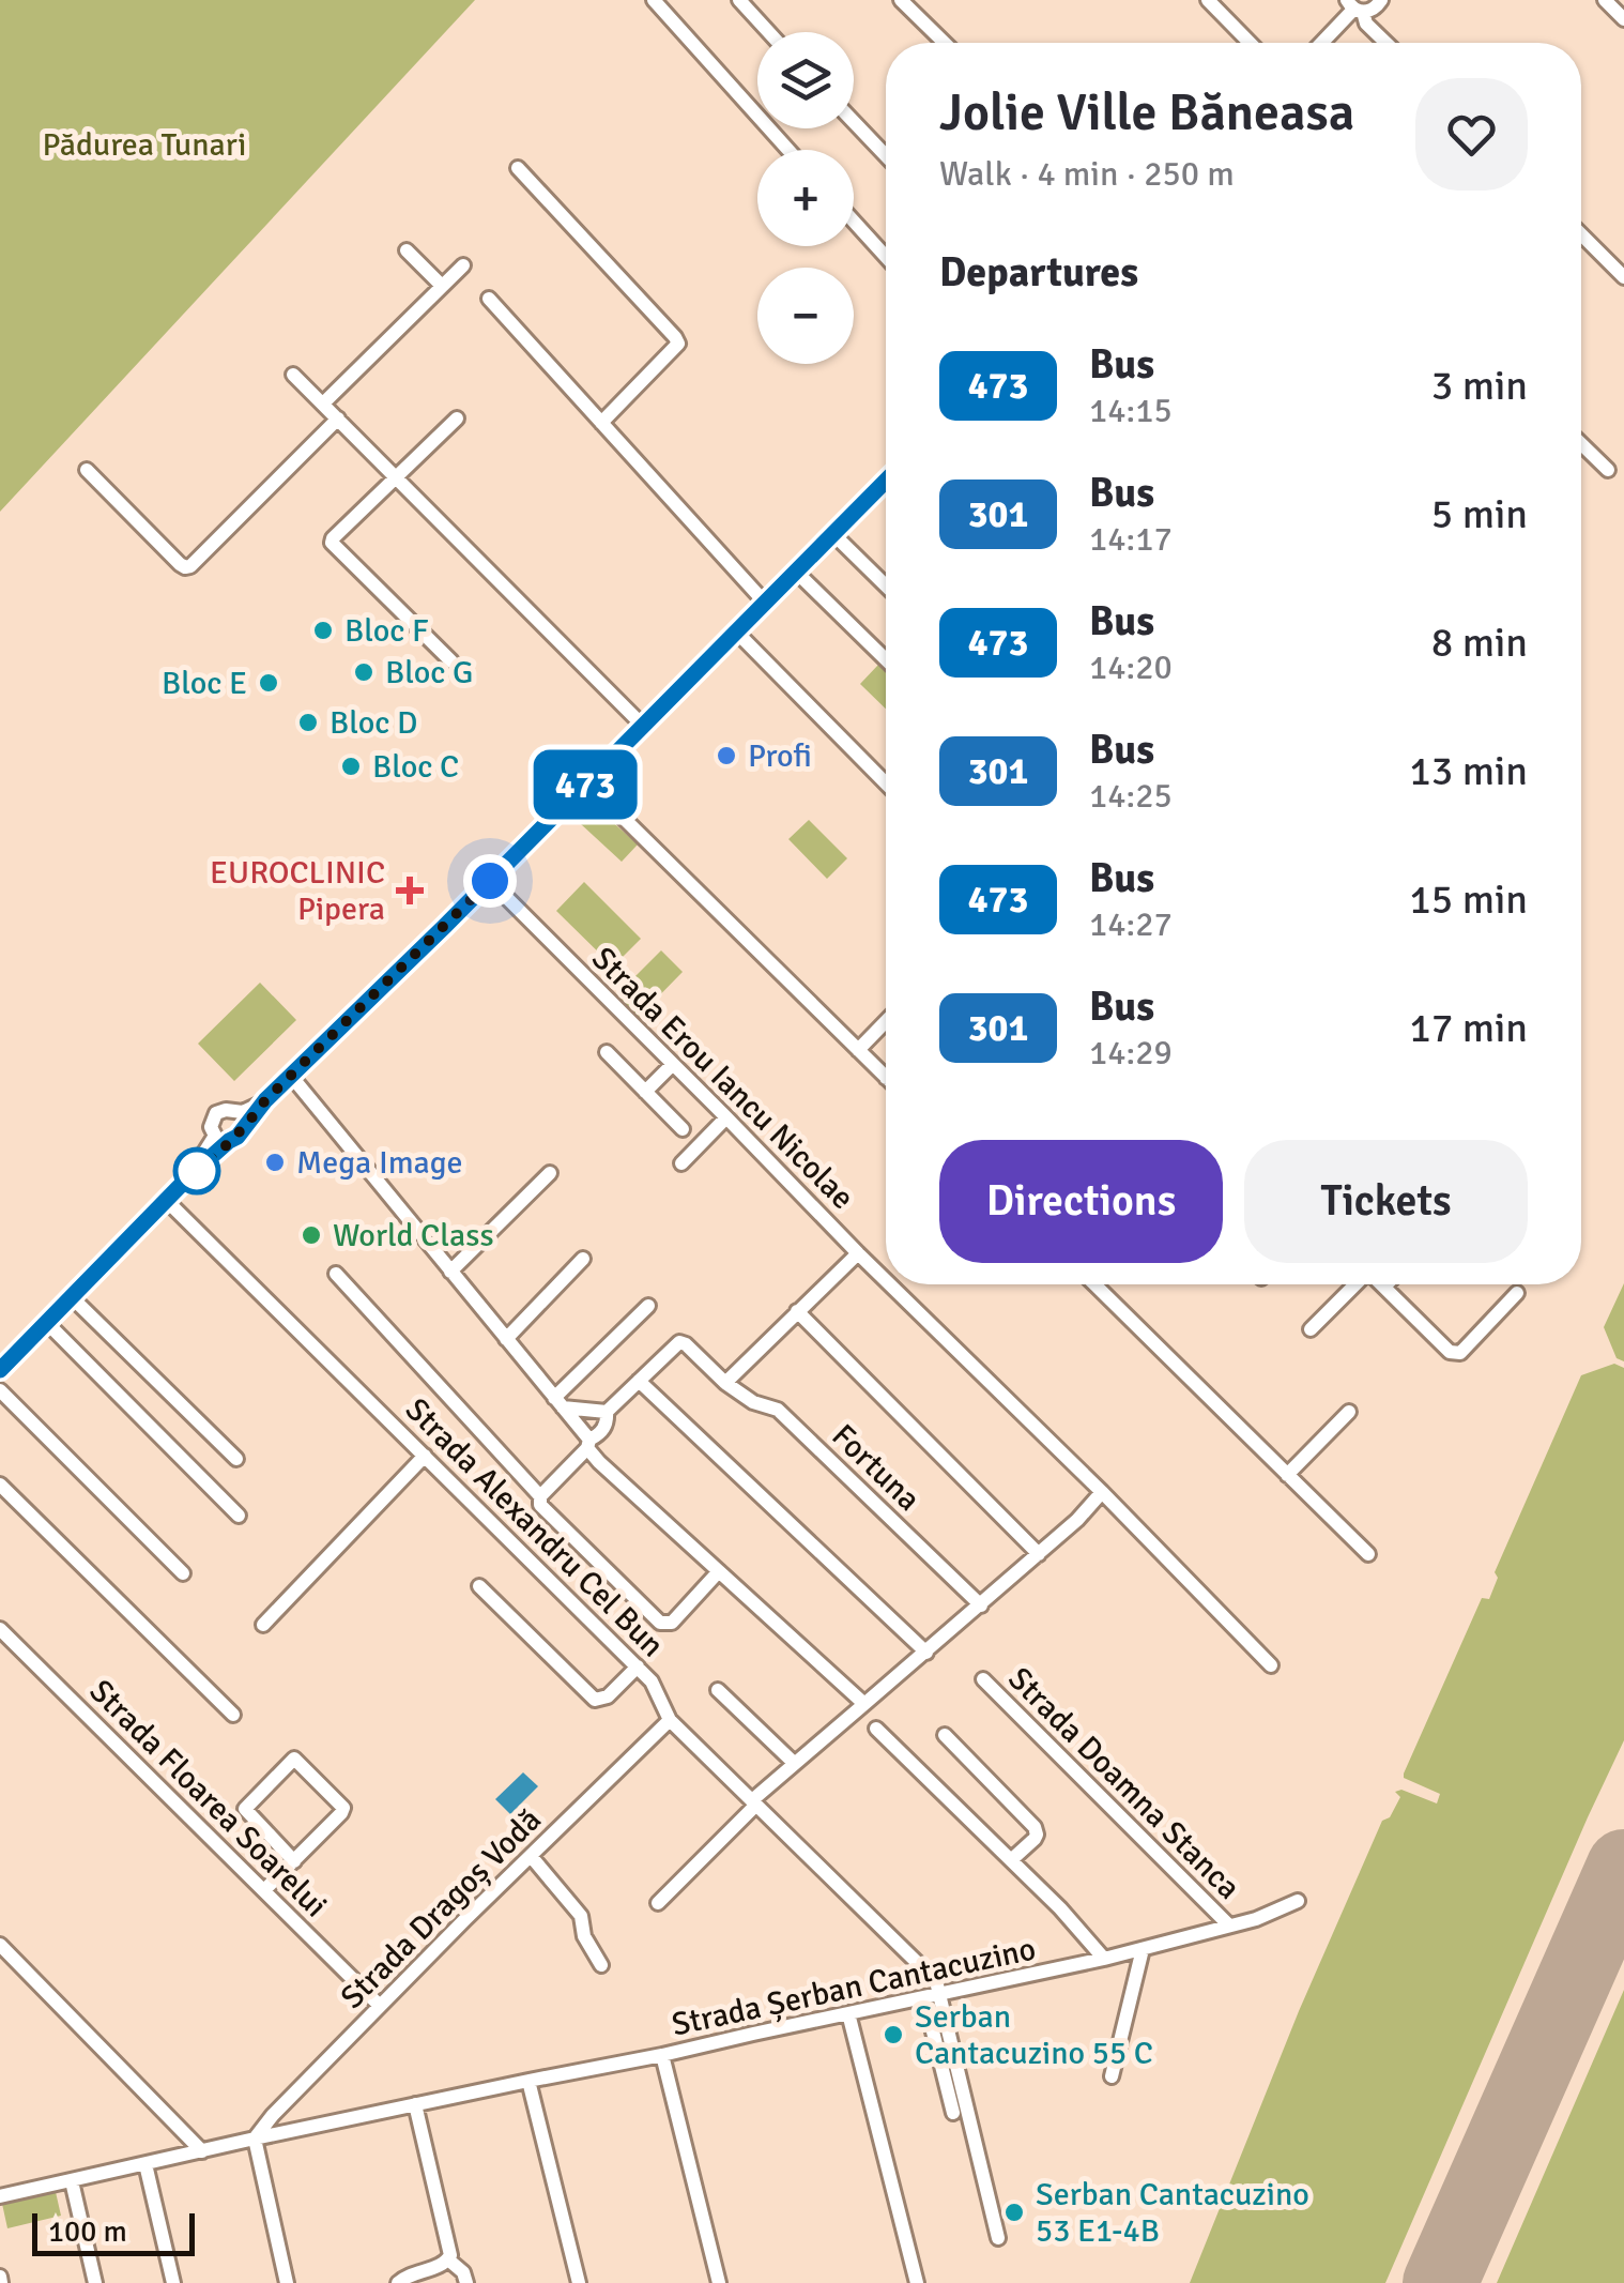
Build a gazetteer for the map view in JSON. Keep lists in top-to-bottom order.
{
  "streets": {
    "street": [
      "Strada Erou Iancu Nicolae",
      "Fortuna",
      "Strada Alexandru Cel Bun",
      "Strada Doamna Stanca",
      "Strada Floarea Soarelui",
      "Strada Dragoș Vodă",
      "Strada Șerban Cantacuzino"
    ]
  },
  "crossings": [
    ["Strada Alexandru Cel Bun", "Strada Dragoș Vodă"],
    ["Strada Alexandru Cel Bun", "Strada Șerban Cantacuzino"],
    ["Strada Doamna Stanca", "Strada Șerban Cantacuzino"],
    ["Strada Floarea Soarelui", "Strada Dragoș Vodă"],
    ["Strada Dragoș Vodă", "Strada Șerban Cantacuzino"]
  ],
  "parks": ["Pădurea Tunari"],
  "places": {
    "other": [
      "Bloc F",
      "Bloc G",
      "Bloc E",
      "Bloc D",
      "Profi",
      "Bloc C",
      "Mega Image",
      "World Class",
      "Serban Cantacuzino 55 C",
      "Serban Cantacuzino 53 E1-4B"
    ],
    "health": ["EUROCLINIC Pipera"]
  },
  "lines": ["bus line 473"],
  "scale_bar": "100 m",
  "page": {
    "on_map": "473",
    "map_buttons": ["+", "−"],
    "heading": [
      ["Jolie Ville Băneasa", "Walk · 4 min · 250 m"],
      "Departures"
    ],
    "list": [
      {
        "mark": "473",
        "name": "Bus",
        "note": "14:15",
        "value": "3 min"
      },
      {
        "mark": "301",
        "name": "Bus",
        "note": "14:17",
        "value": "5 min"
      },
      {
        "mark": "473",
        "name": "Bus",
        "note": "14:20",
        "value": "8 min"
      },
      {
        "mark": "301",
        "name": "Bus",
        "note": "14:25",
        "value": "13 min"
      },
      {
        "mark": "473",
        "name": "Bus",
        "note": "14:27",
        "value": "15 min"
      },
      {
        "mark": "301",
        "name": "Bus",
        "note": "14:29",
        "value": "17 min"
      }
    ],
    "buttons": ["Directions", "Tickets"],
    "scale": "100 m"
  }
}
